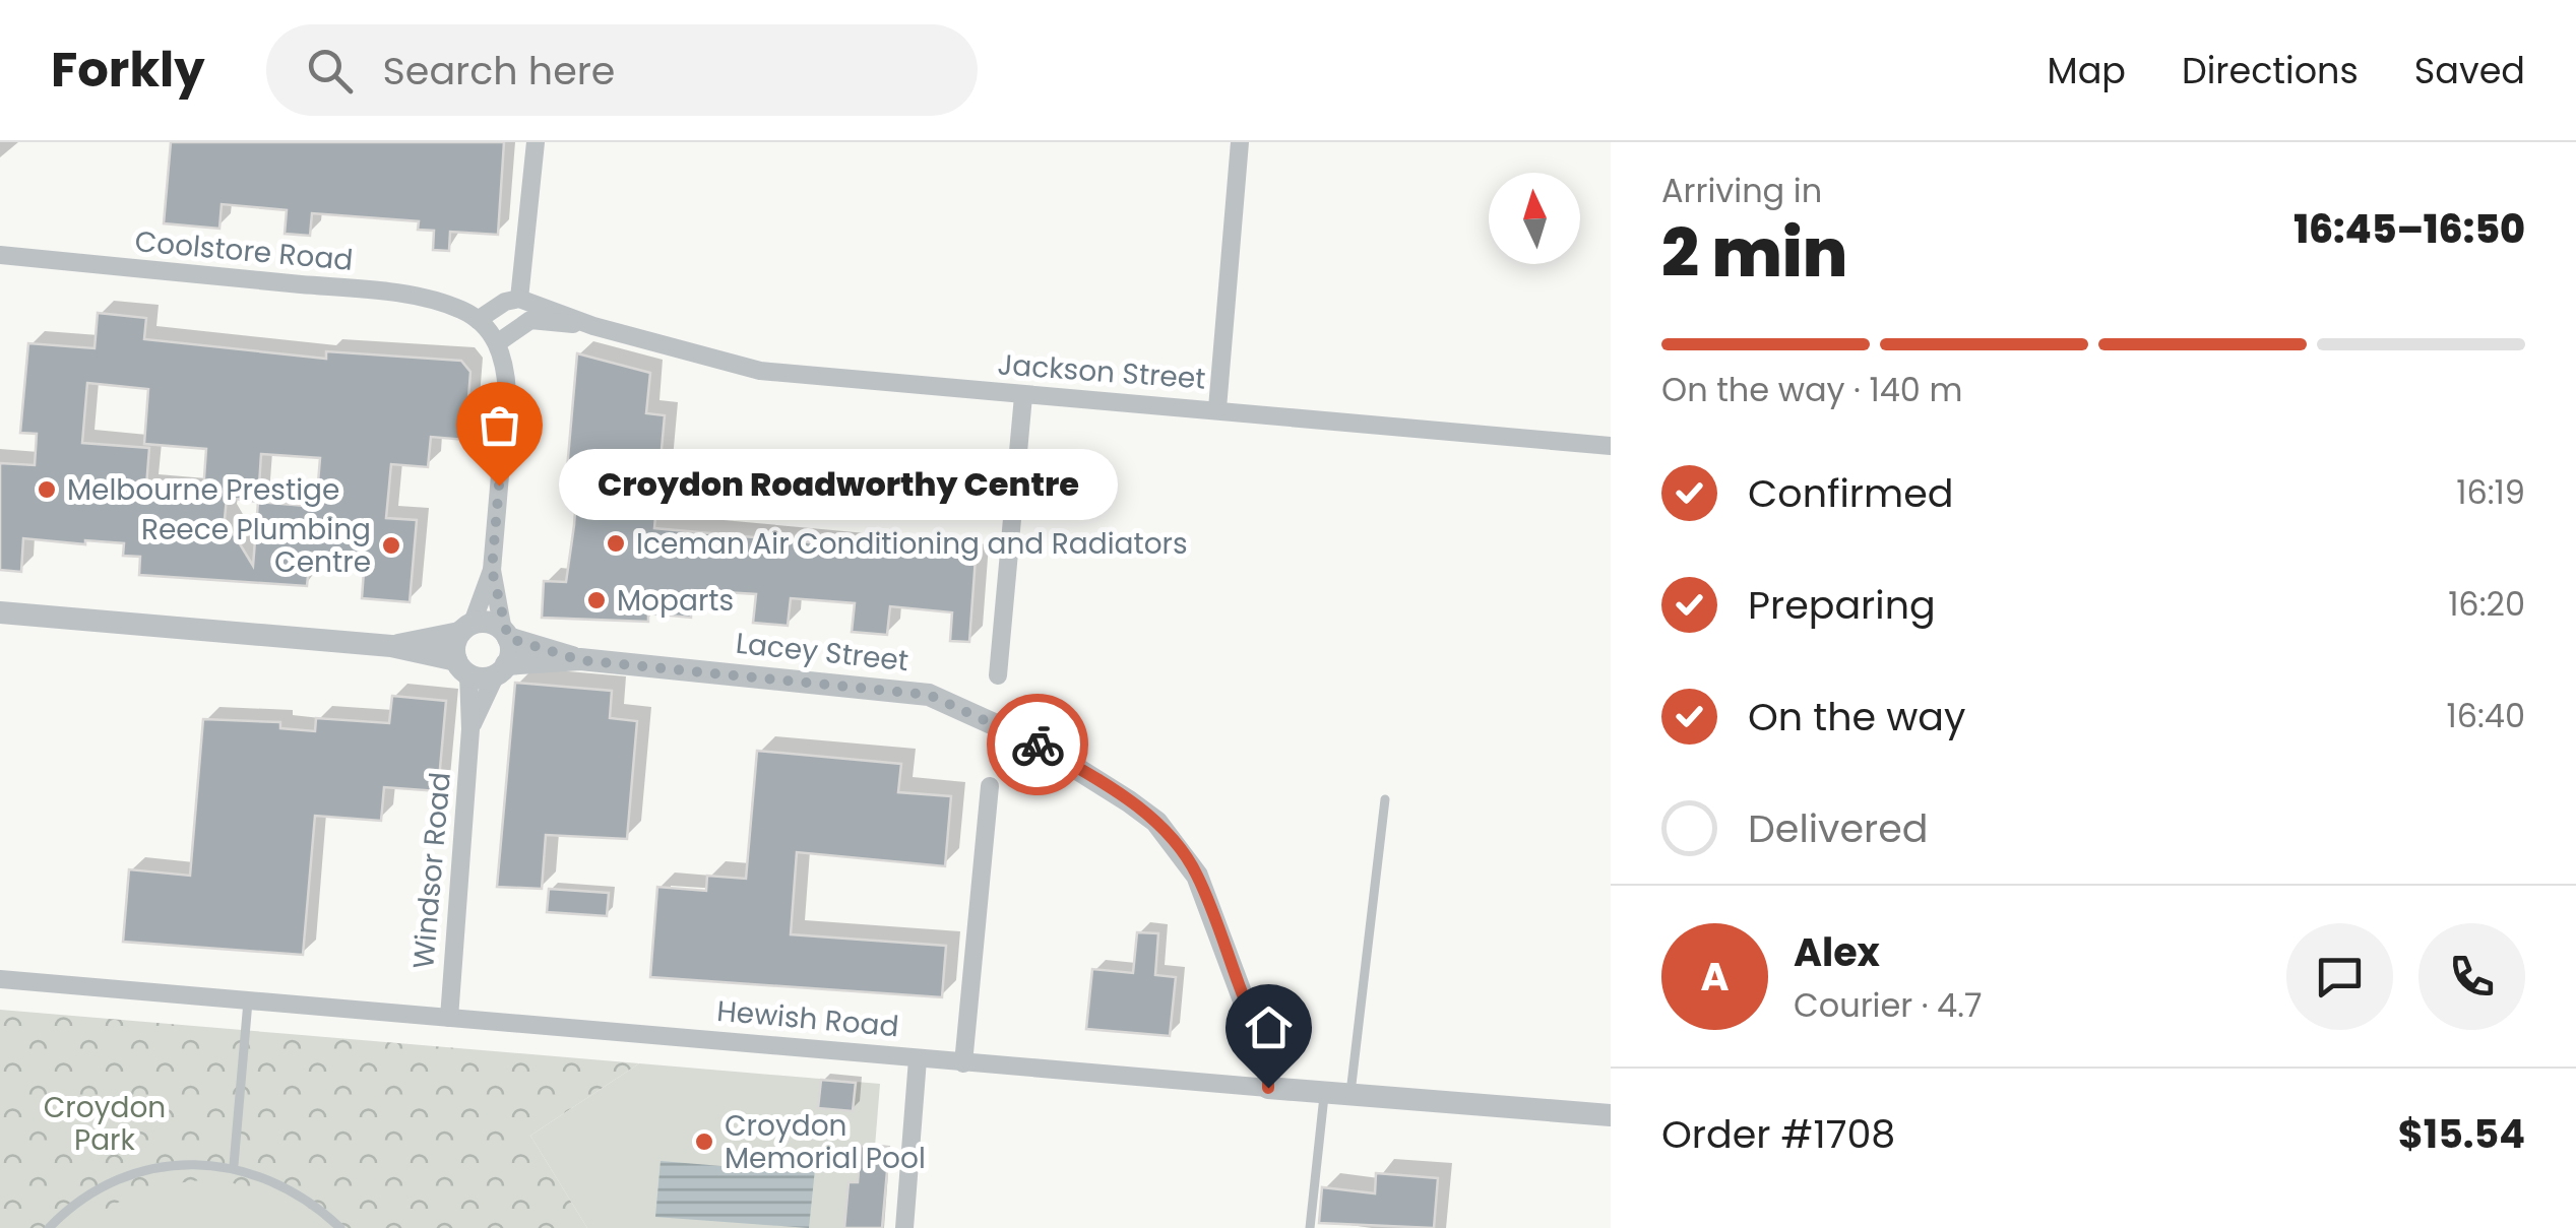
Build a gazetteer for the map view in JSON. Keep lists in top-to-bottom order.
{
  "streets": {
    "street": [
      "Coolstore Road",
      "Jackson Street",
      "Lacey Street",
      "Windsor Road",
      "Hewish Road"
    ]
  },
  "crossings": [
    ["Lacey Street", "Windsor Road"],
    ["Lacey Street", "Hewish Road"],
    ["Windsor Road", "Hewish Road"]
  ],
  "parks": ["Croydon Park"],
  "places": [
    "Croydon Roadworthy Centre",
    "Melbourne Prestige",
    "Iceman Air Conditioning and Radiators",
    "Reece Plumbing Centre",
    "Moparts",
    "Croydon Memorial Pool"
  ],
  "north": "top",
  "page": {
    "header": "Forkly",
    "search": "Search here",
    "nav": ["Map", "Directions", "Saved"],
    "heading": ["2 min", "Arriving in", "16:45–16:50"],
    "panel": [
      "Alex",
      "Courier · 4.7",
      "Order #1708",
      "$15.54"
    ],
    "bar": "On the way · 140 m",
    "list": [
      ["Confirmed", "16:19"],
      ["Preparing", "16:20"],
      ["On the way", "16:40"],
      "Delivered"
    ],
    "bubble": "Croydon Roadworthy Centre",
    "round": "A"
  }
}
